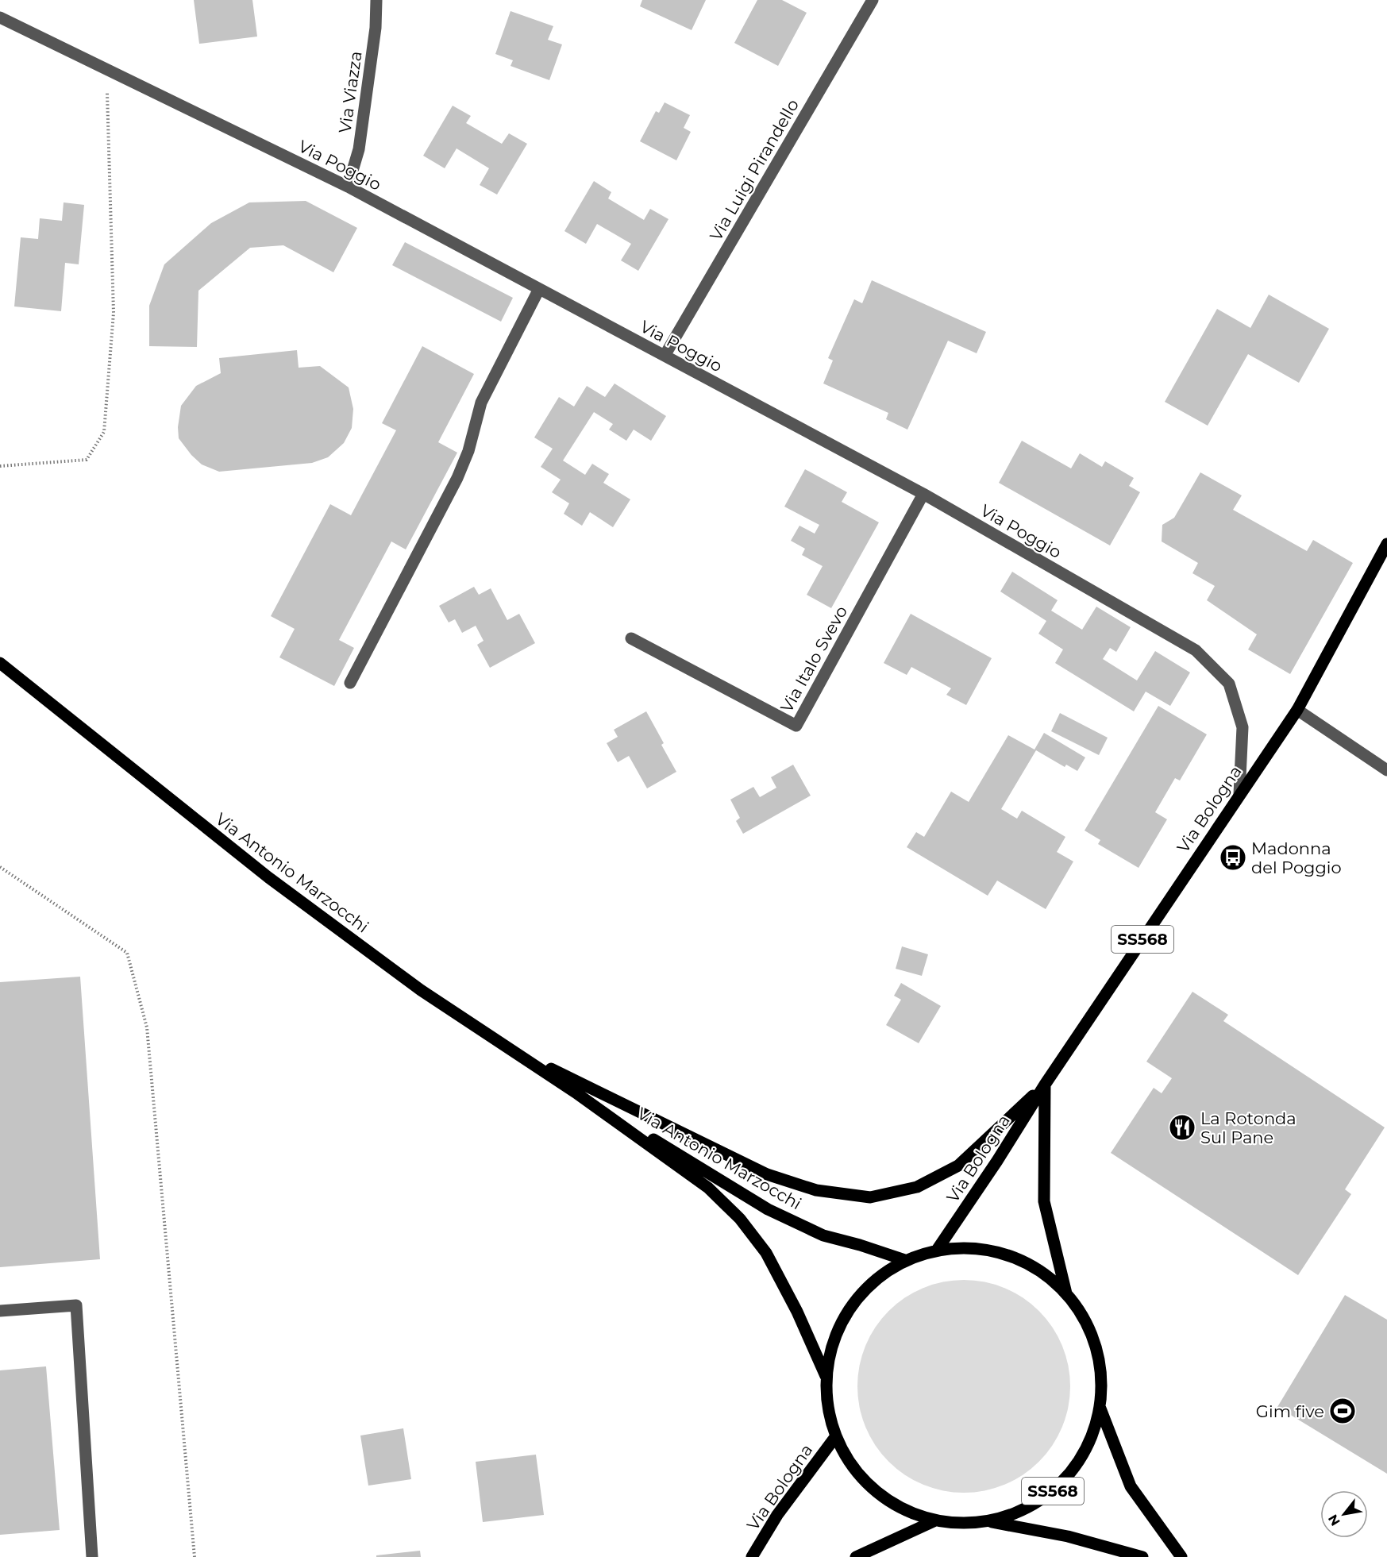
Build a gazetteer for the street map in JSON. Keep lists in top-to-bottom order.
{
  "streets": {
    "main road": ["Via Bologna", "Via Antonio Marzocchi", "SS568"],
    "street": [
      "Via Viazza",
      "Via Poggio",
      "Via Luigi Pirandello",
      "Via Italo Svevo"
    ]
  },
  "crossings": [
    ["Via Viazza", "Via Poggio"],
    ["Via Poggio", "Via Luigi Pirandello"],
    ["Via Poggio", "Via Italo Svevo"],
    ["Via Poggio", "Via Bologna"],
    ["Via Bologna", "Via Antonio Marzocchi"],
    ["Via Bologna", "SS568"]
  ],
  "places": {
    "bus stop": ["Madonna del Poggio"],
    "restaurant": ["La Rotonda Sul Pane"],
    "sports": ["Gim five"]
  },
  "north": "bottom left"
}
